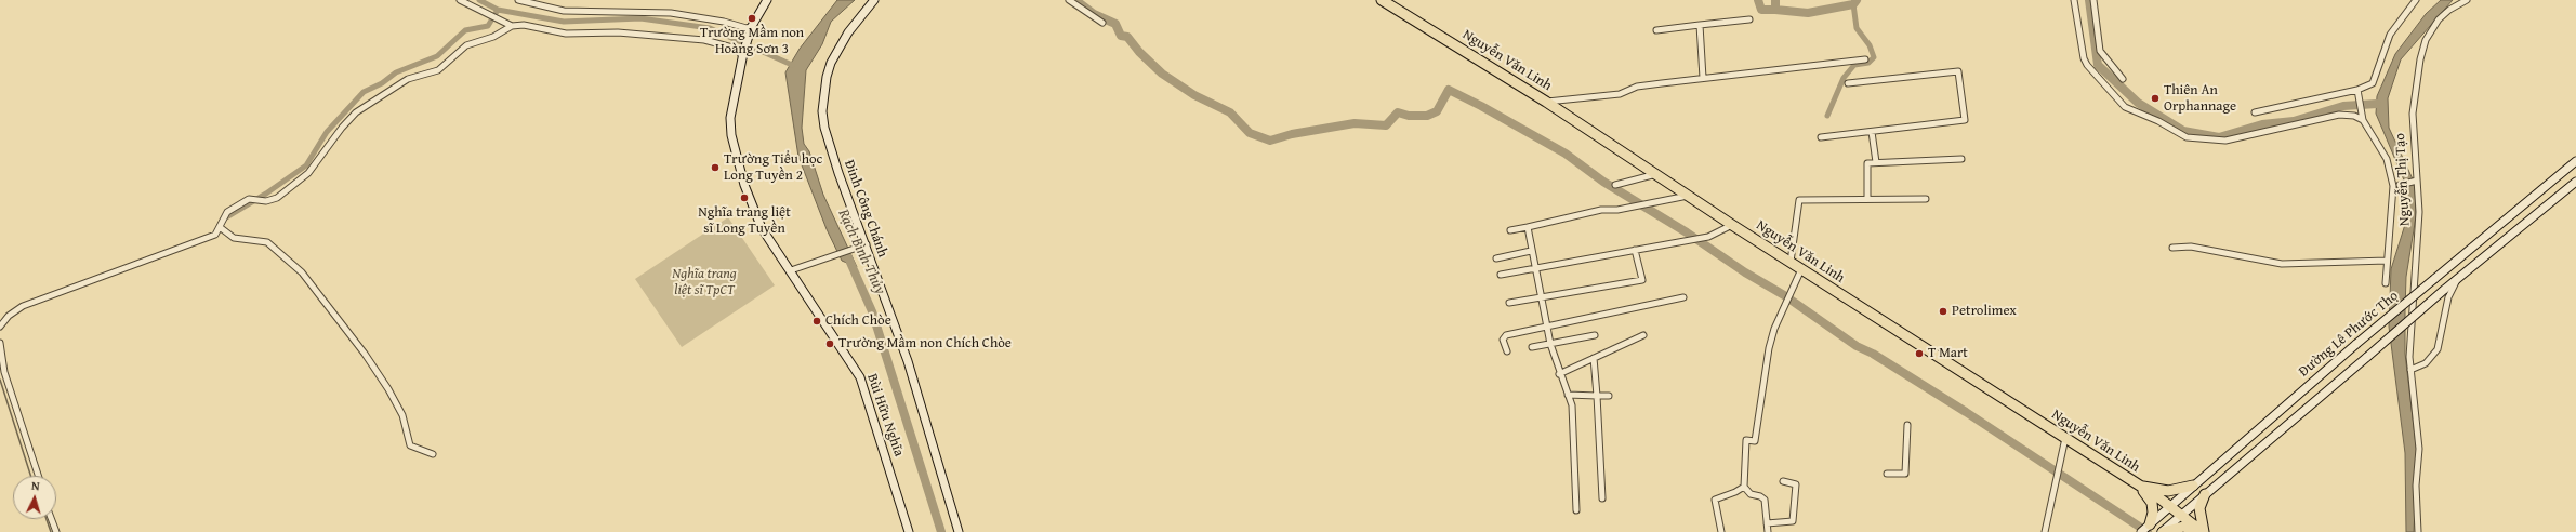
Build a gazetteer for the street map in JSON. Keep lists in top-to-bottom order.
{
  "streets": {
    "highway": ["Nguyễn Văn Linh"],
    "street": [
      "Nguyễn Thị Tạo",
      "Đinh Công Chánh",
      "Đường Lê Phước Thọ",
      "Bùi Hữu Nghĩa"
    ]
  },
  "crossings": [
    ["Nguyễn Văn Linh", "Đường Lê Phước Thọ"]
  ],
  "water": ["Rạch Bình Thủy"],
  "parks": ["Nghĩa trang liệt sĩ TpCT"],
  "places": [
    "Trường Mầm non Hoàng Sơn 3",
    "Thiên An Orphannage",
    "Trường Tiểu học Long Tuyền 2",
    "Nghĩa trang liệt sĩ Long Tuyền",
    "Petrolimex",
    "Chích Chòe",
    "Trường Mầm non Chích Chòe",
    "T Mart"
  ],
  "north": "top"
}
